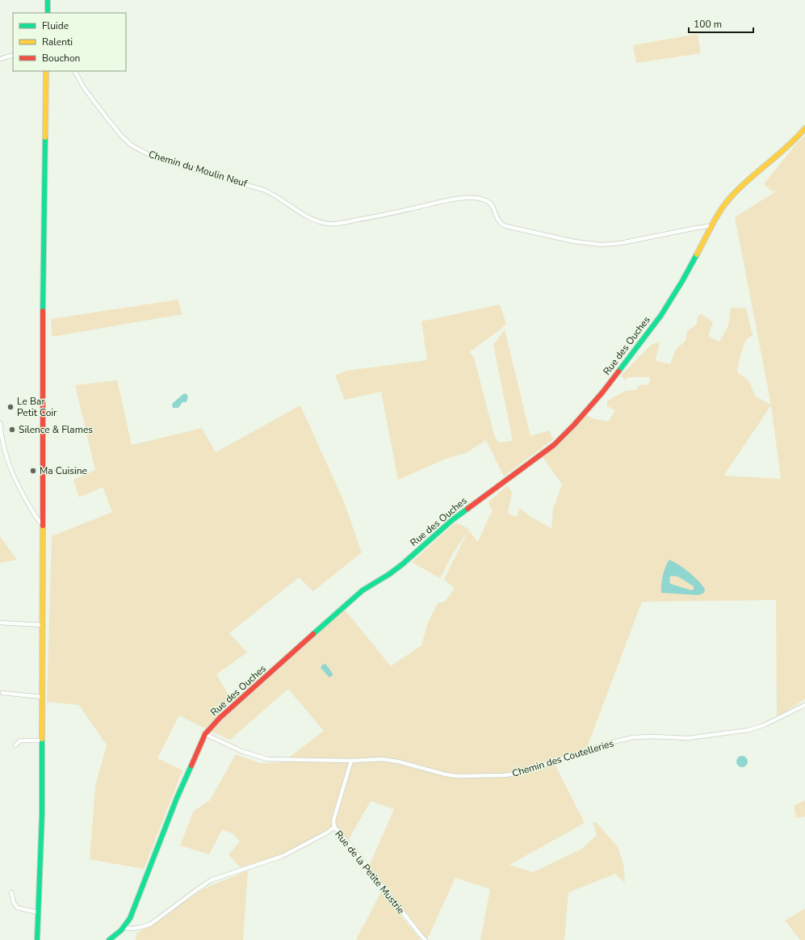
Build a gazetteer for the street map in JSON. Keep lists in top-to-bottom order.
{
  "streets": {
    "street": [
      "Chemin du Moulin Neuf",
      "Rue des Ouches",
      "Chemin des Coutelleries",
      "Rue de la Petite Mustrie"
    ]
  },
  "crossings": [
    ["Chemin du Moulin Neuf", "Rue des Ouches"],
    ["Rue des Ouches", "Chemin des Coutelleries"],
    ["Chemin des Coutelleries", "Rue de la Petite Mustrie"]
  ],
  "places": ["Le Bar Petit Coir", "Silence & Flames", "Ma Cuisine"],
  "legend": ["Fluide", "Ralenti", "Bouchon"],
  "scale_bar": "100 m"
}
